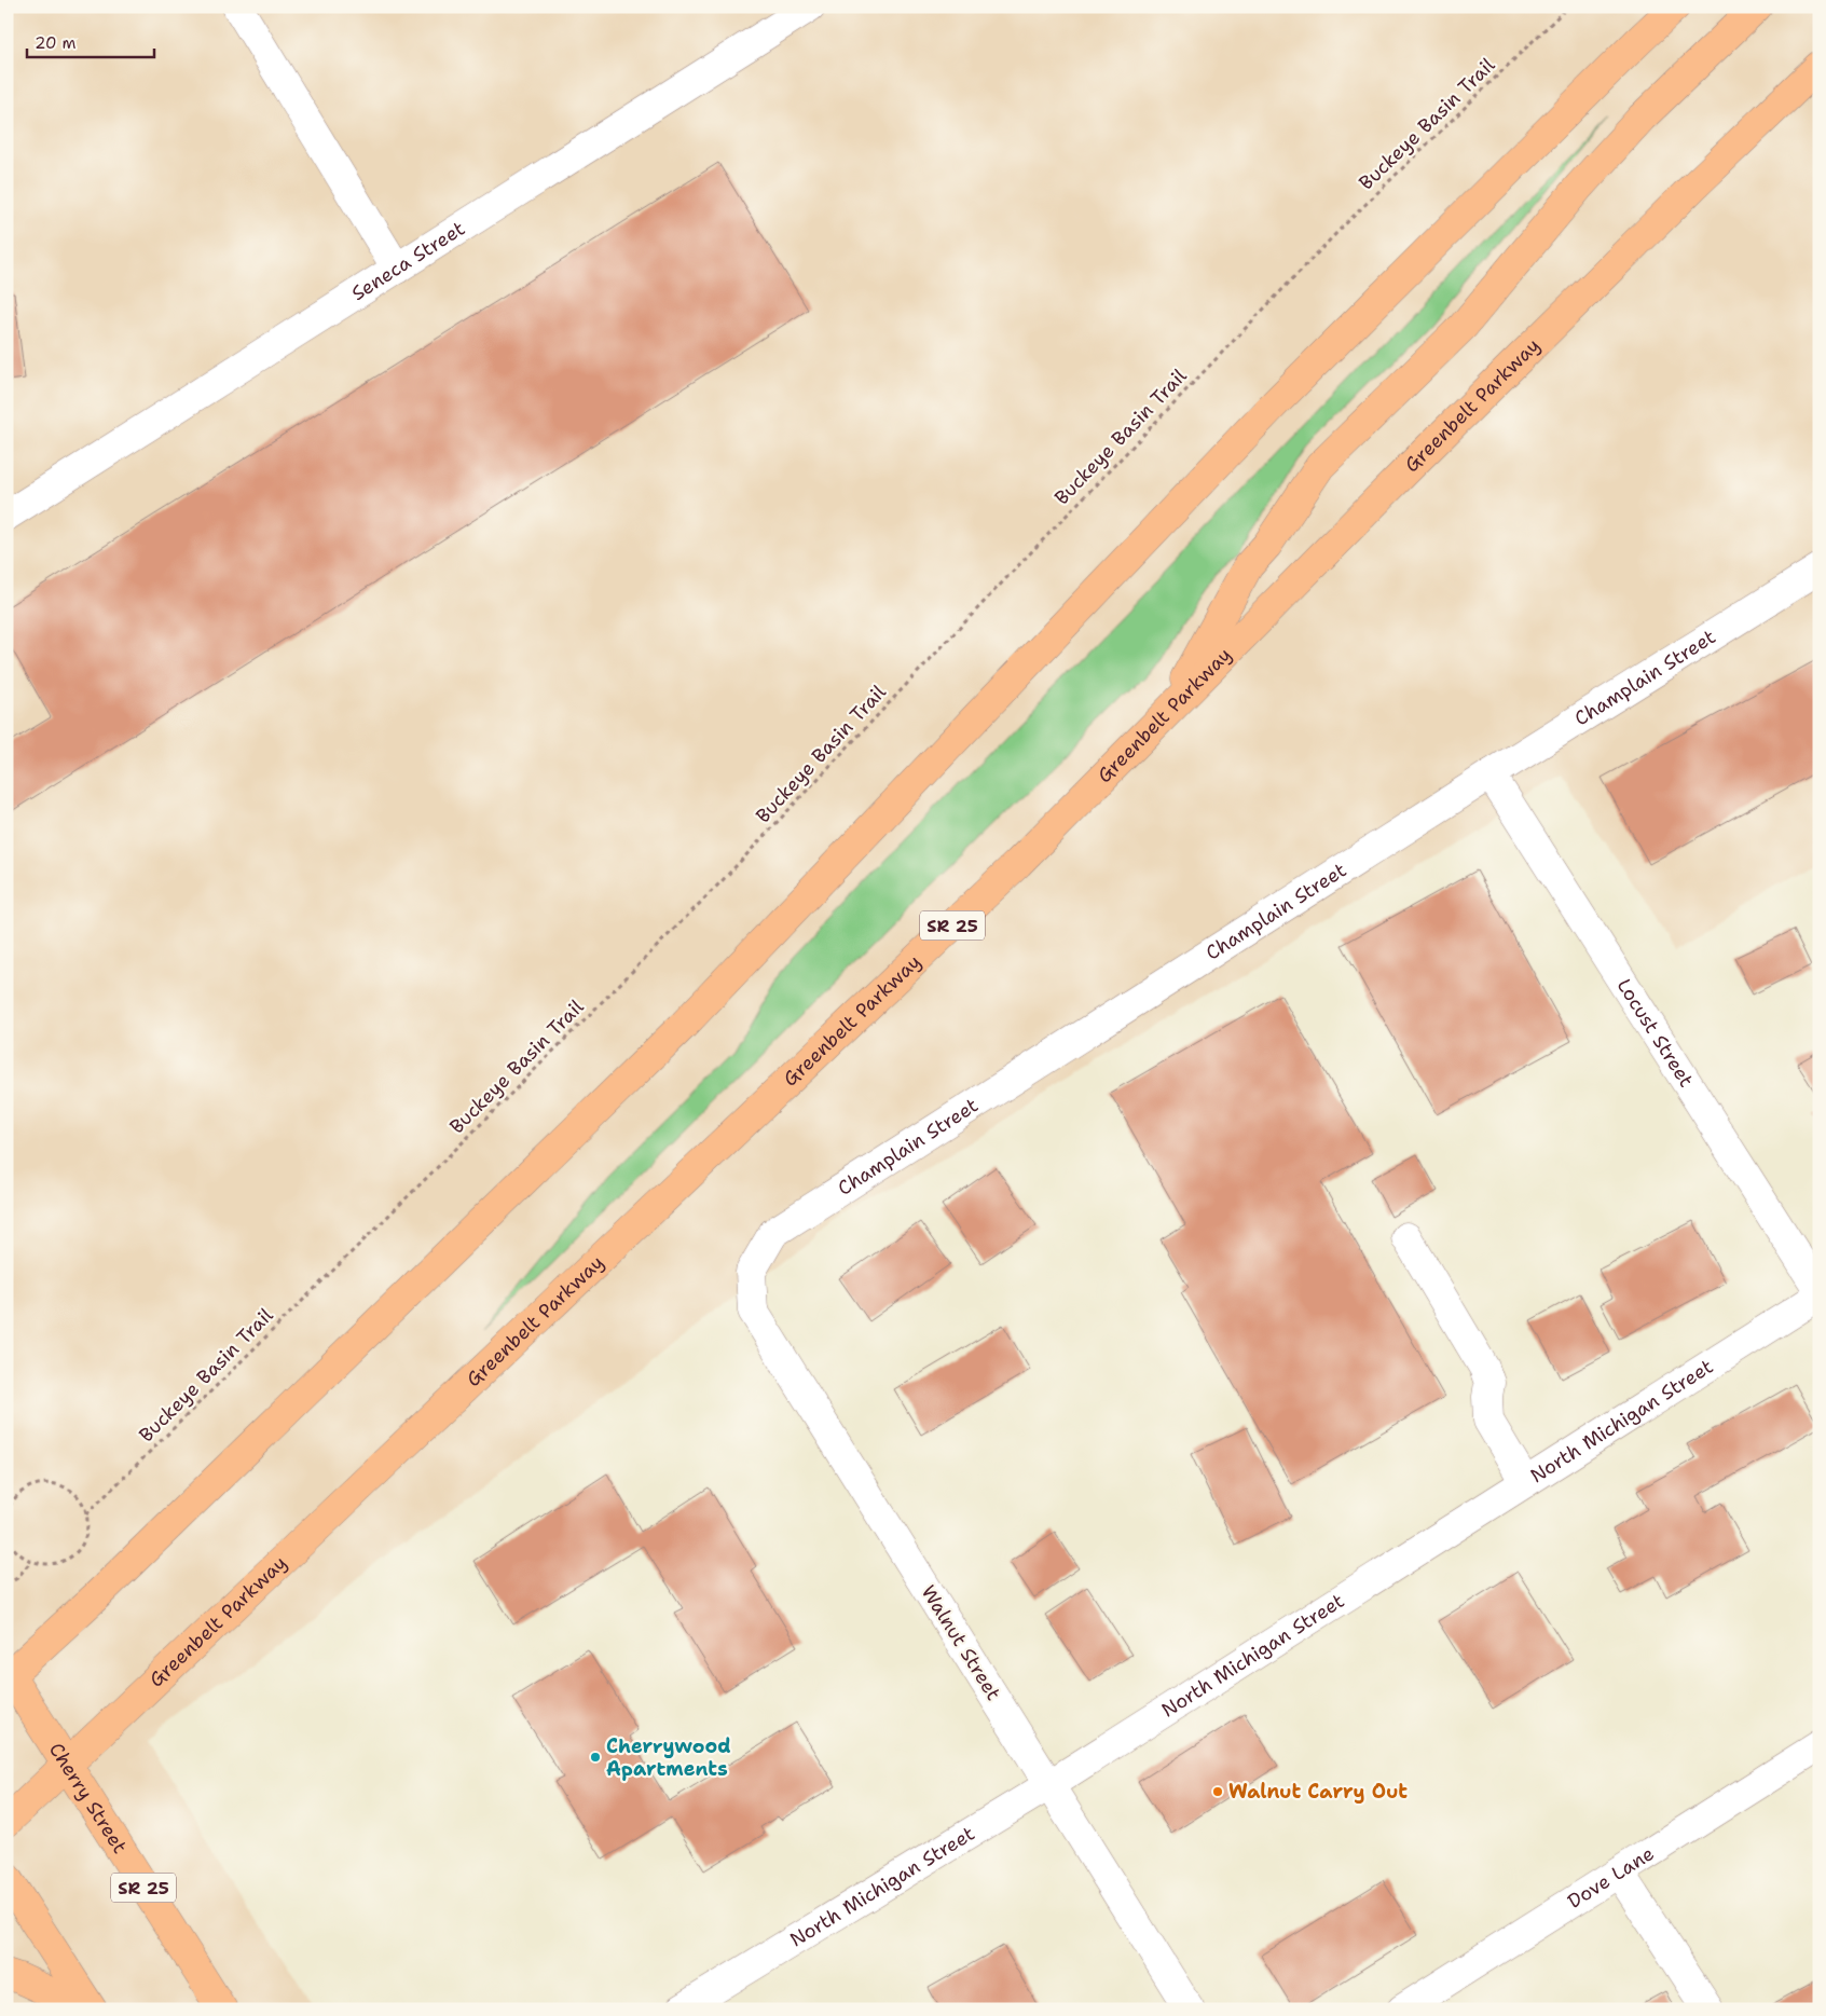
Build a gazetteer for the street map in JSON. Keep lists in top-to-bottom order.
{
  "streets": {
    "main road": ["Greenbelt Parkway", "SR 25", "Cherry Street"],
    "street": [
      "Seneca Street",
      "Champlain Street",
      "Locust Street",
      "North Michigan Street",
      "Walnut Street",
      "Dove Lane"
    ],
    "path": ["Buckeye Basin Trail"]
  },
  "crossings": [
    ["Greenbelt Parkway", "Cherry Street"],
    ["Champlain Street", "Locust Street"],
    ["Champlain Street", "Walnut Street"],
    ["North Michigan Street", "Walnut Street"]
  ],
  "places": ["Cherrywood Apartments", "Walnut Carry Out"],
  "scale_bar": "20 m"
}
